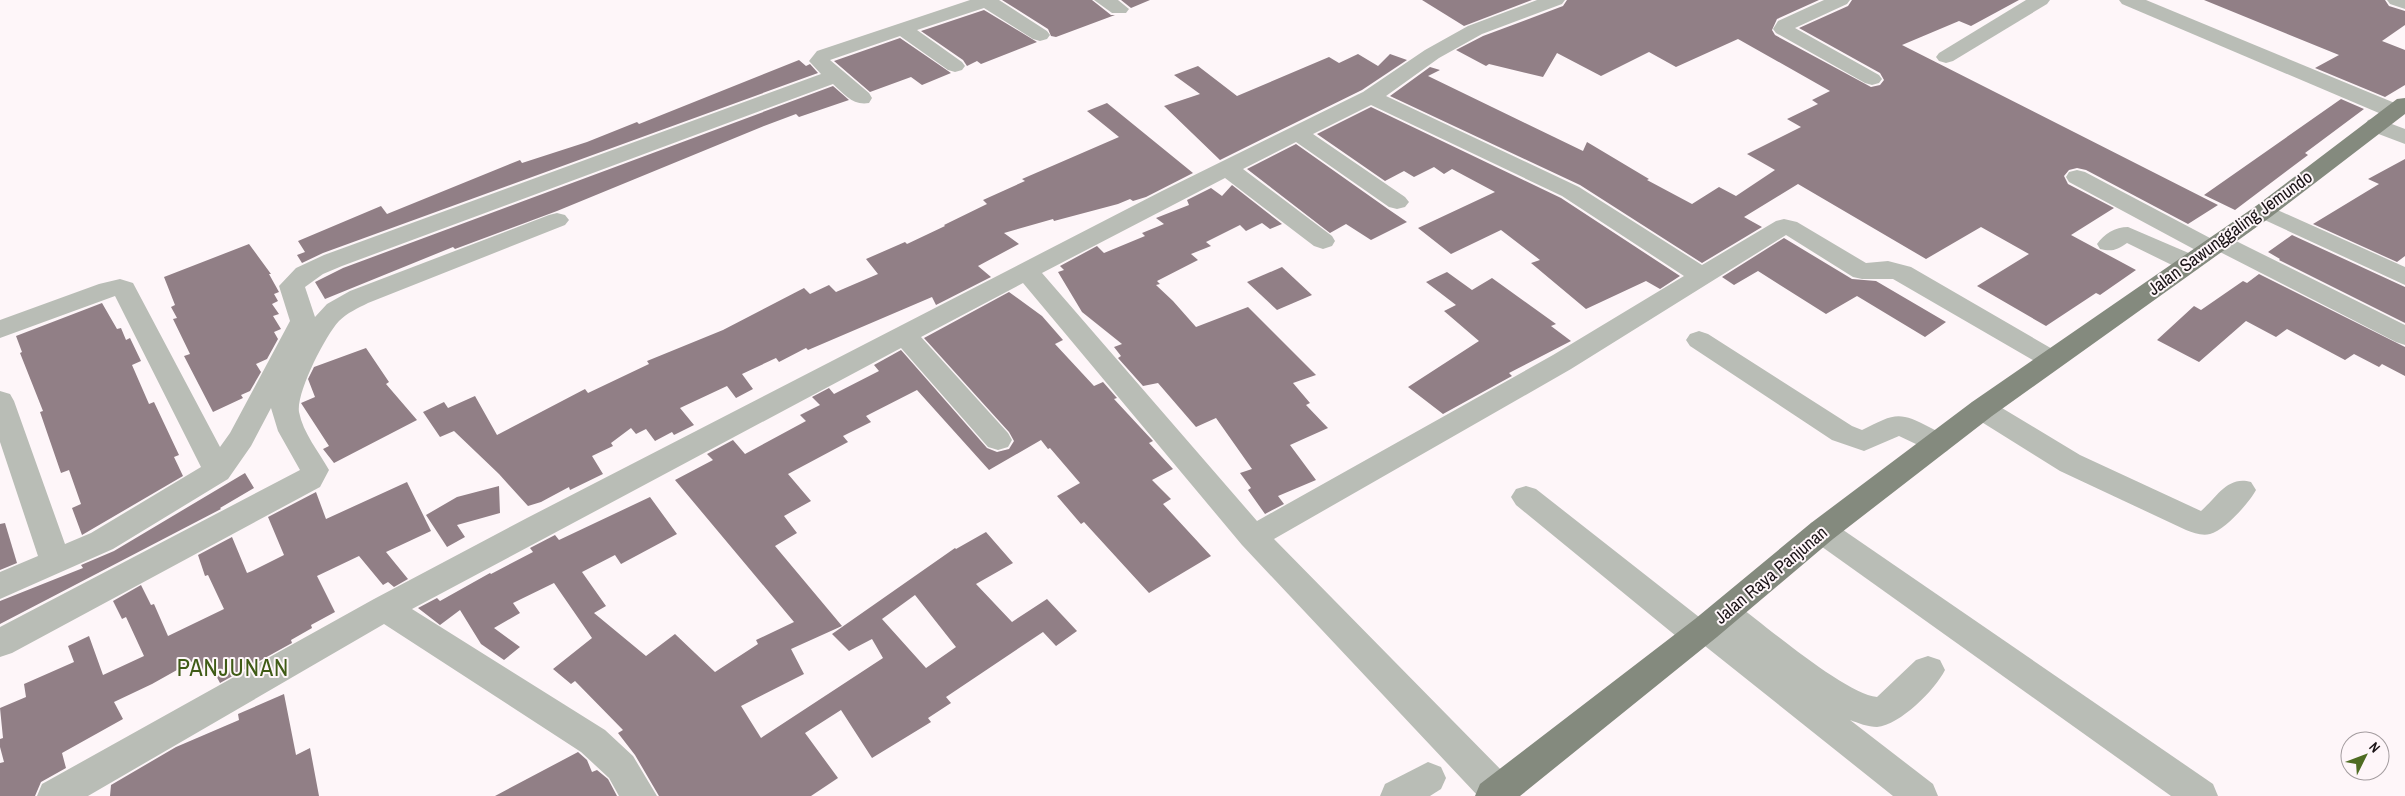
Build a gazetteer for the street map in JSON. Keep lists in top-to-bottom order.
{
  "streets": {
    "main road": ["Jalan Sawunggaling Jemundo", "Jalan Raya Panjunan"]
  },
  "crossings": [
    ["Jalan Sawunggaling Jemundo", "Jalan Raya Panjunan"]
  ],
  "districts": ["PANJUNAN"],
  "north": "top right"
}
